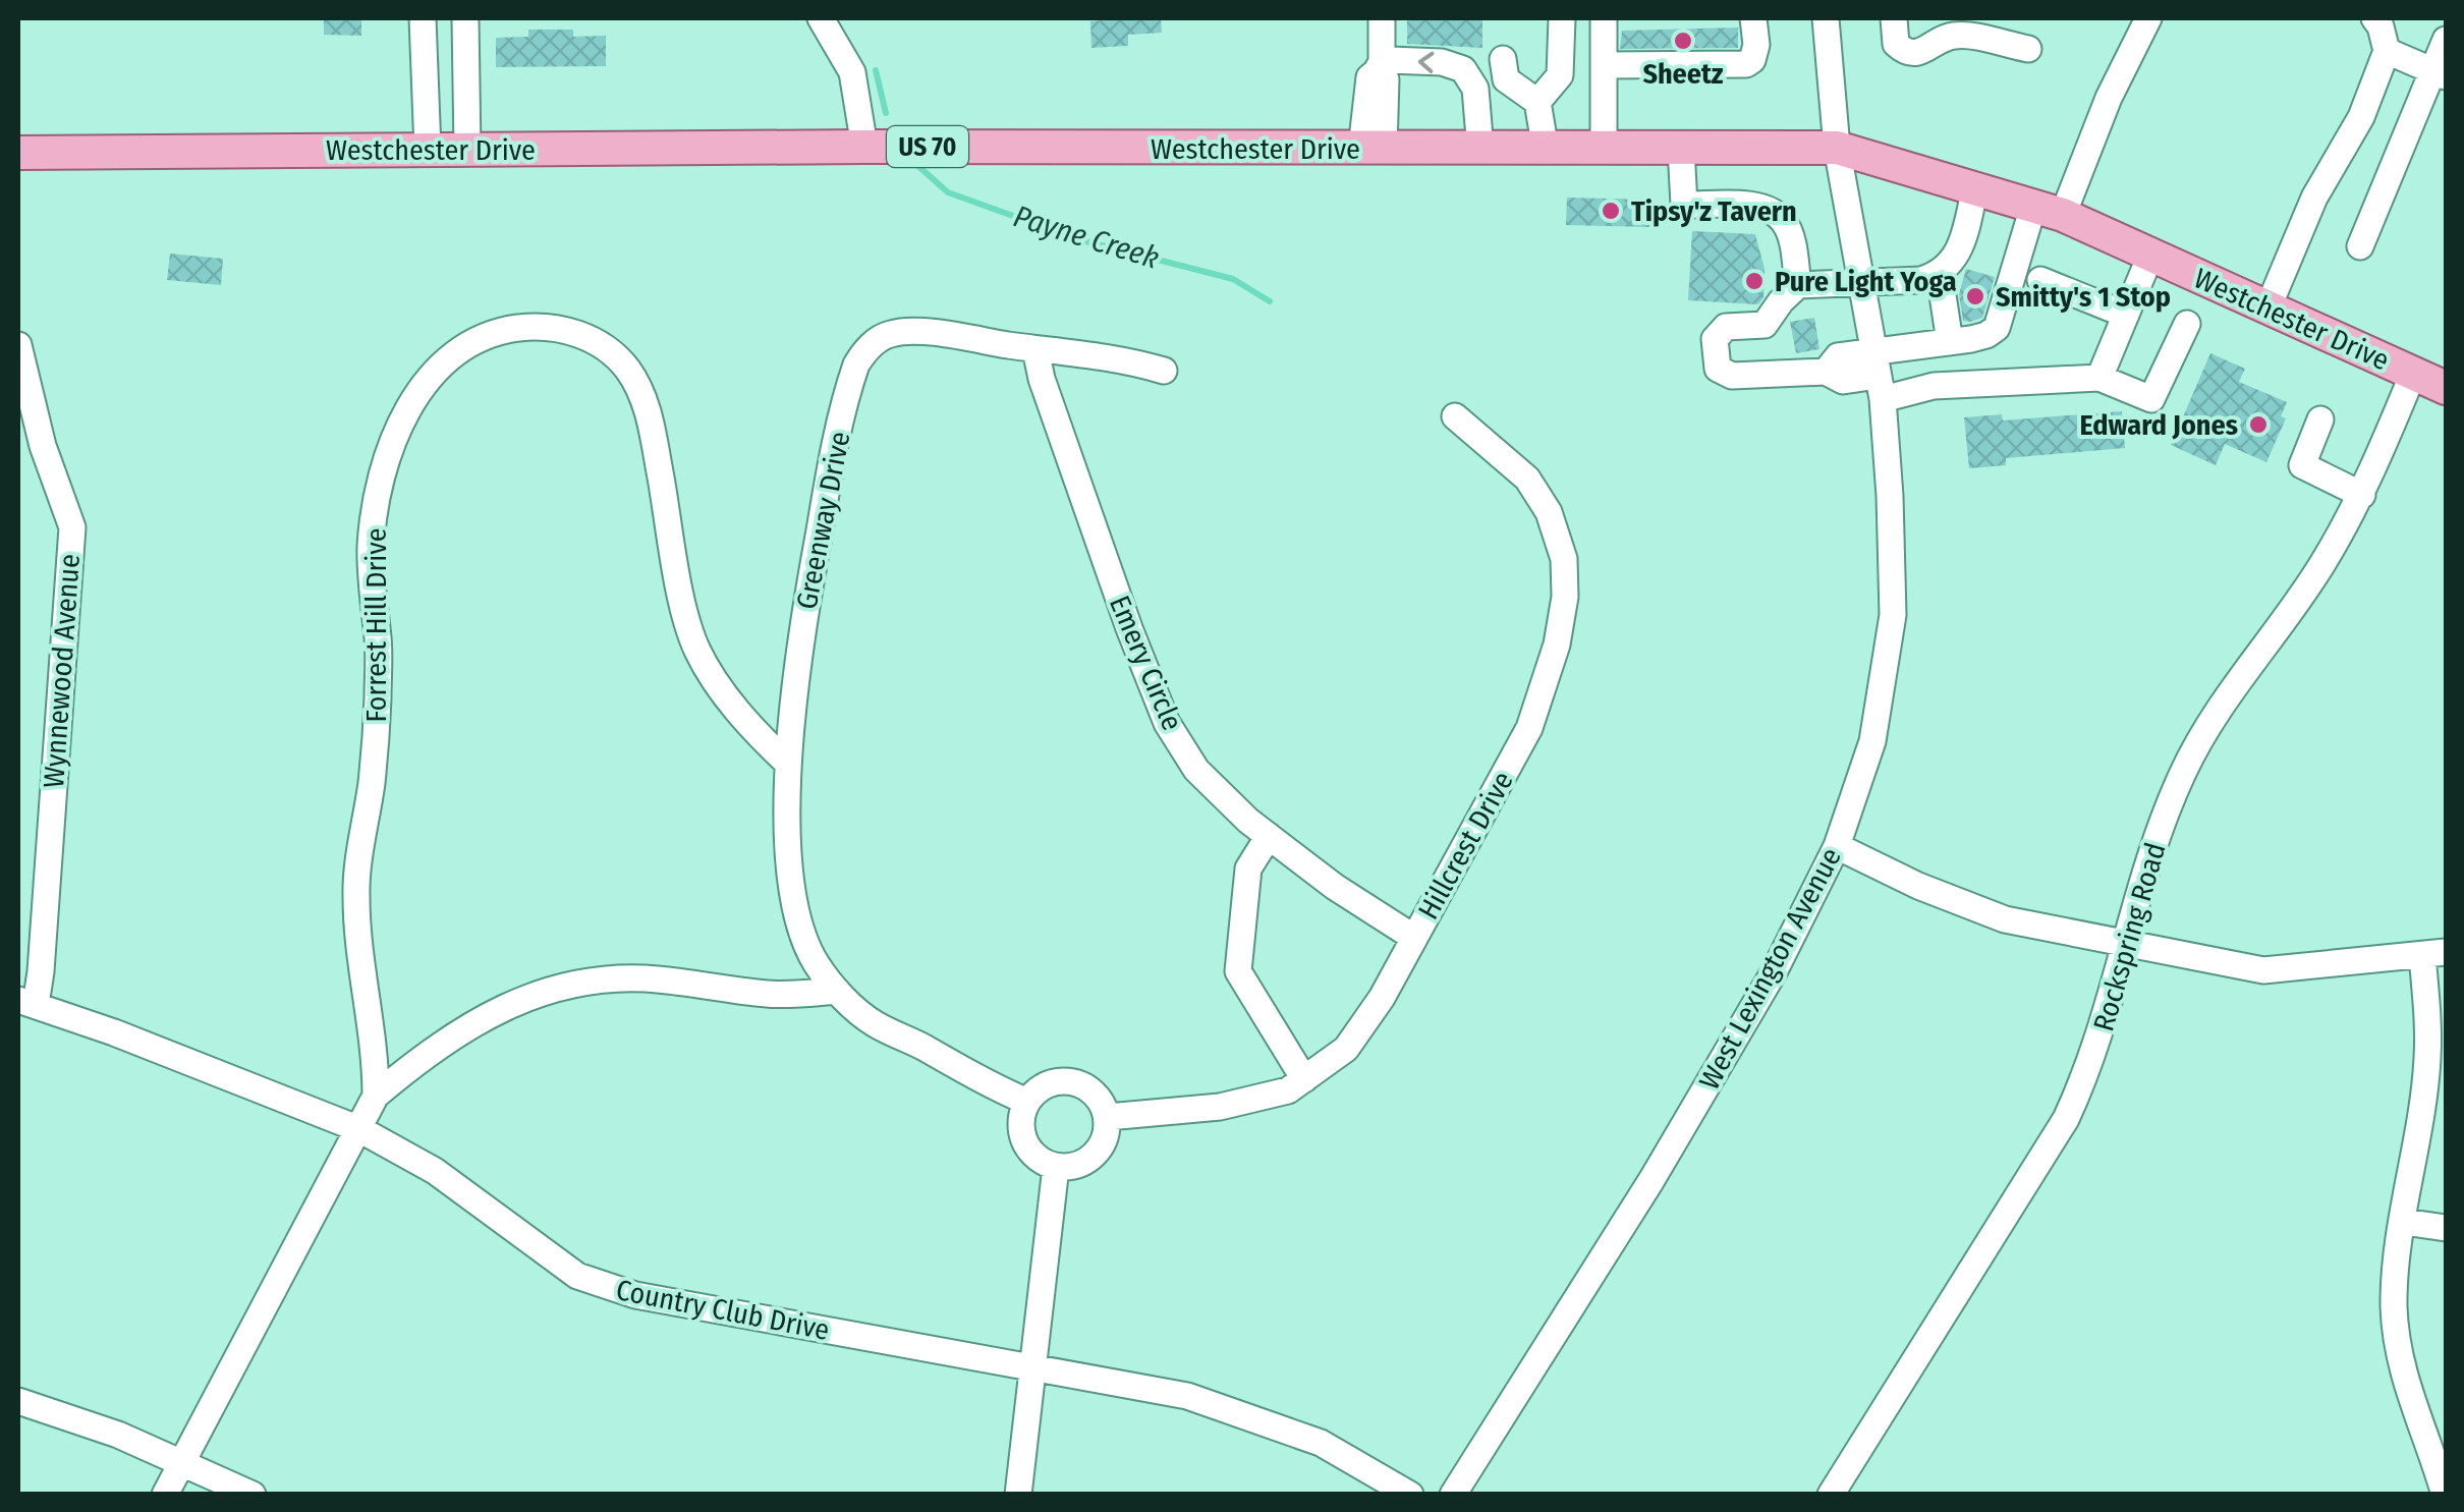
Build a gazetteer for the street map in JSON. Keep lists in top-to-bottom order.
{
  "streets": {
    "main road": ["US 70", "Westchester Drive"],
    "street": [
      "Greenway Drive",
      "Forrest Hill Drive",
      "Emery Circle",
      "Wynnewood Avenue",
      "Hillcrest Drive",
      "Rockspring Road",
      "West Lexington Avenue",
      "Country Club Drive"
    ]
  },
  "crossings": [
    ["Westchester Drive", "Rockspring Road"],
    ["Westchester Drive", "West Lexington Avenue"],
    ["Greenway Drive", "Forrest Hill Drive"],
    ["Greenway Drive", "Emery Circle"],
    ["Greenway Drive", "Hillcrest Drive"],
    ["Forrest Hill Drive", "Country Club Drive"],
    ["Emery Circle", "Hillcrest Drive"],
    ["Wynnewood Avenue", "Country Club Drive"]
  ],
  "water": ["Payne Creek"],
  "places": [
    "Sheetz",
    "Tipsy'z Tavern",
    "Pure Light Yoga",
    "Smitty's 1 Stop",
    "Edward Jones"
  ]
}
